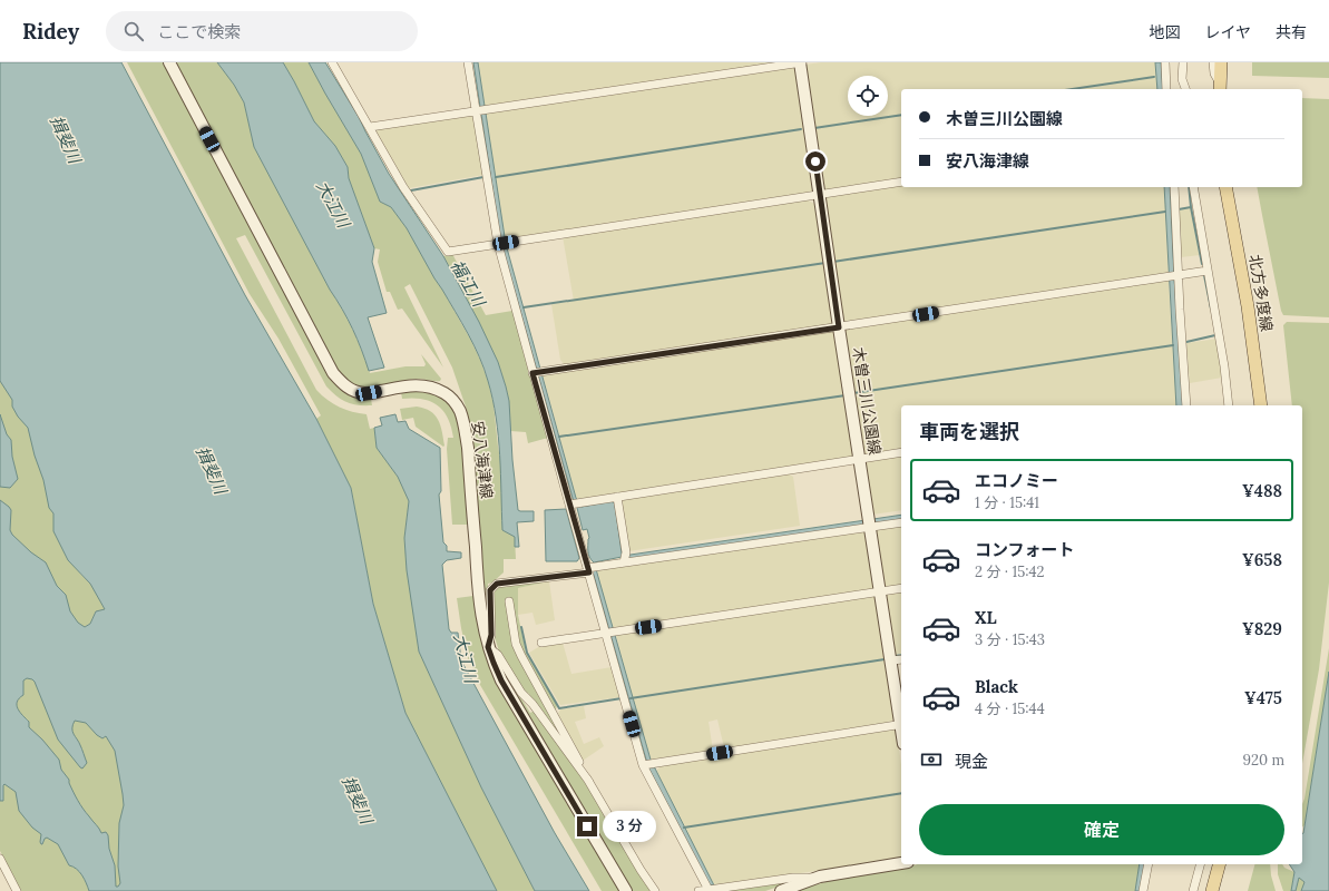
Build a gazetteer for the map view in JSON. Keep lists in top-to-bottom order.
{
  "streets": {
    "main road": ["北方多度線", "木曽三川公園線", "安八海津線"]
  },
  "water": ["揖斐川", "大江川", "福江川"],
  "page": {
    "header": "Ridey",
    "search": "ここで検索",
    "nav": ["地図", "レイヤ", "共有"],
    "banner": ["木曽三川公園線", "安八海津線"],
    "heading": "車両を選択",
    "list": [
      {
        "name": "エコノミー",
        "note": "1 分 · 15:41",
        "value": "¥488"
      },
      {
        "name": "コンフォート",
        "note": "2 分 · 15:42",
        "value": "¥658"
      },
      {
        "name": "XL",
        "note": "3 分 · 15:43",
        "value": "¥829"
      },
      {
        "name": "Black",
        "note": "4 分 · 15:44",
        "value": "¥475"
      }
    ],
    "pay": ["現金", "920 m"],
    "buttons": "確定",
    "bubble": "3 分"
  }
}
